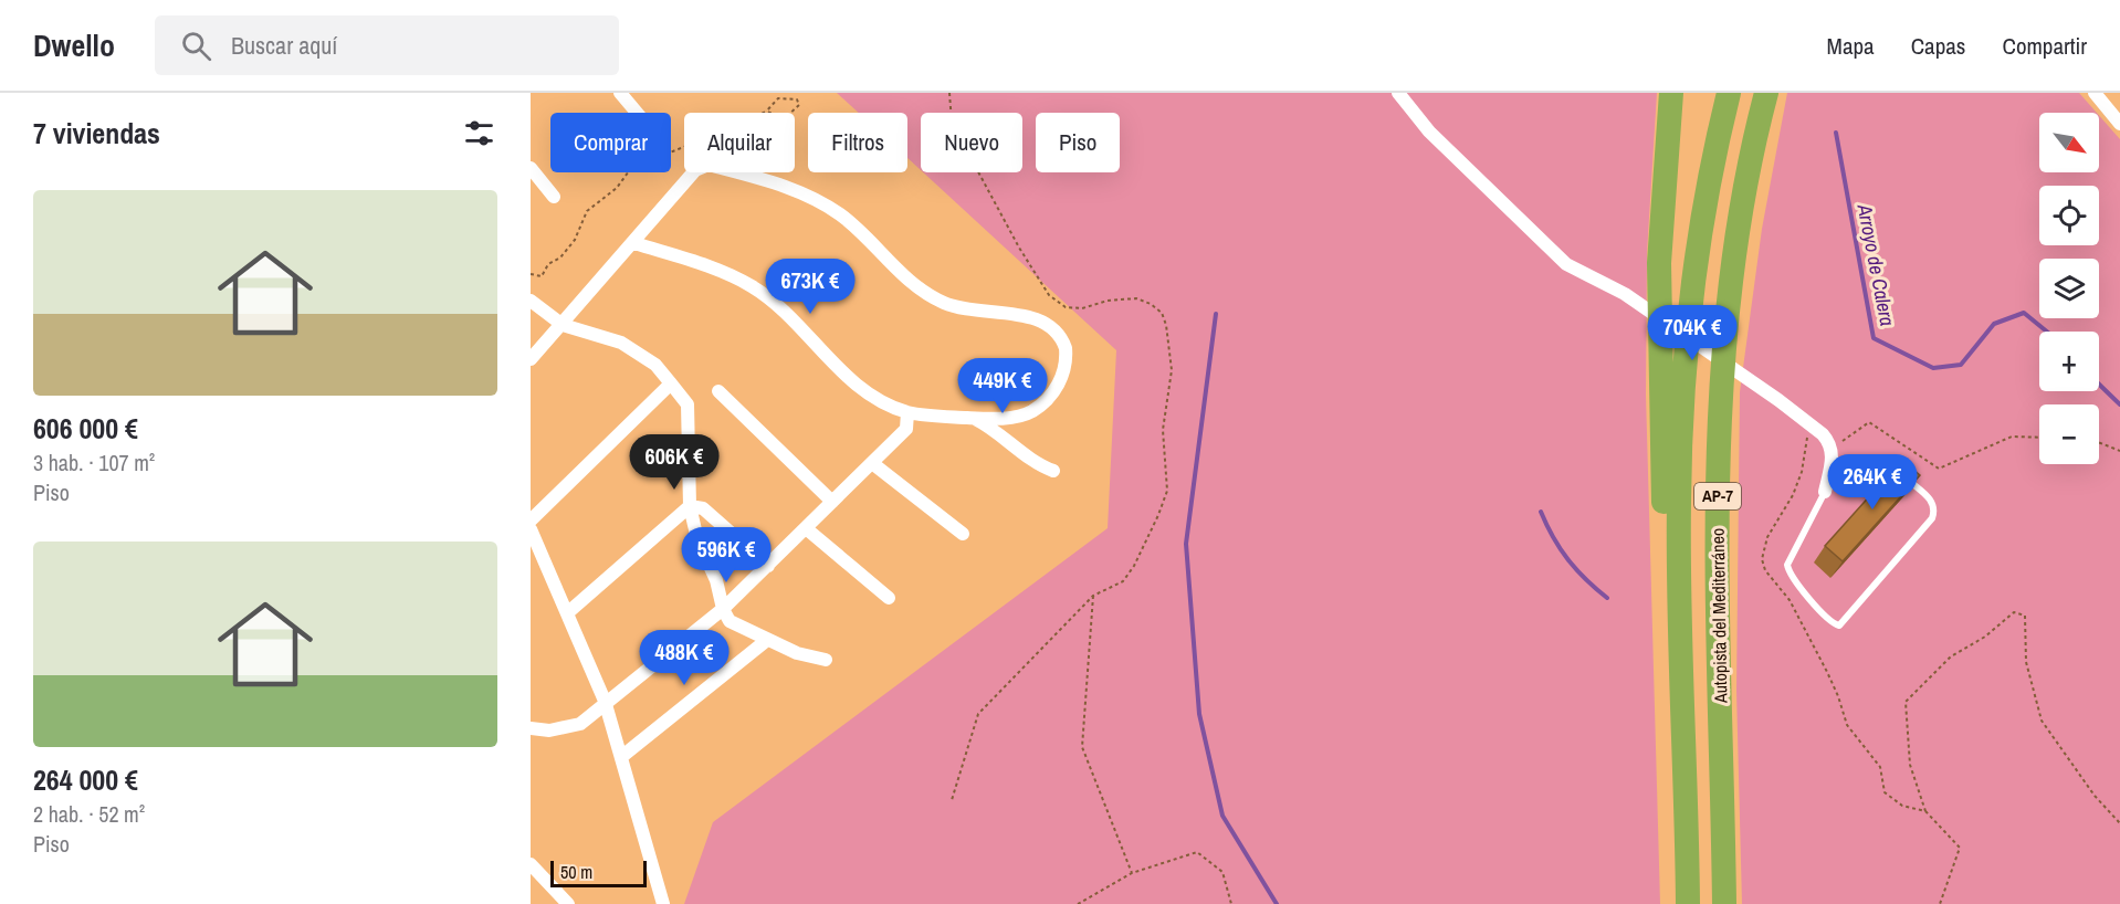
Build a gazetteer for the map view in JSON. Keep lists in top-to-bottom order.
{
  "streets": {
    "highway": ["AP-7", "Autopista del Mediterráneo"]
  },
  "water": ["Arroyo de Calera"],
  "scale_bar": "50 m",
  "north": "bottom right",
  "page": {
    "header": "Dwello",
    "search": "Buscar aquí",
    "nav": ["Mapa", "Capas", "Compartir"],
    "heading": "7 viviendas",
    "map_buttons": ["+", "−"],
    "chip": [
      "Comprar",
      "Alquilar",
      "Filtros",
      "Nuevo",
      "Piso"
    ],
    "list": [
      {
        "name": "606 000 €",
        "note": "3 hab. · 107 m² · Piso"
      },
      {
        "name": "264 000 €",
        "note": "2 hab. · 52 m² · Piso"
      }
    ],
    "price": [
      "673K €",
      "704K €",
      "449K €",
      "606K €",
      "264K €",
      "596K €",
      "488K €"
    ],
    "scale": "50 m"
  }
}
